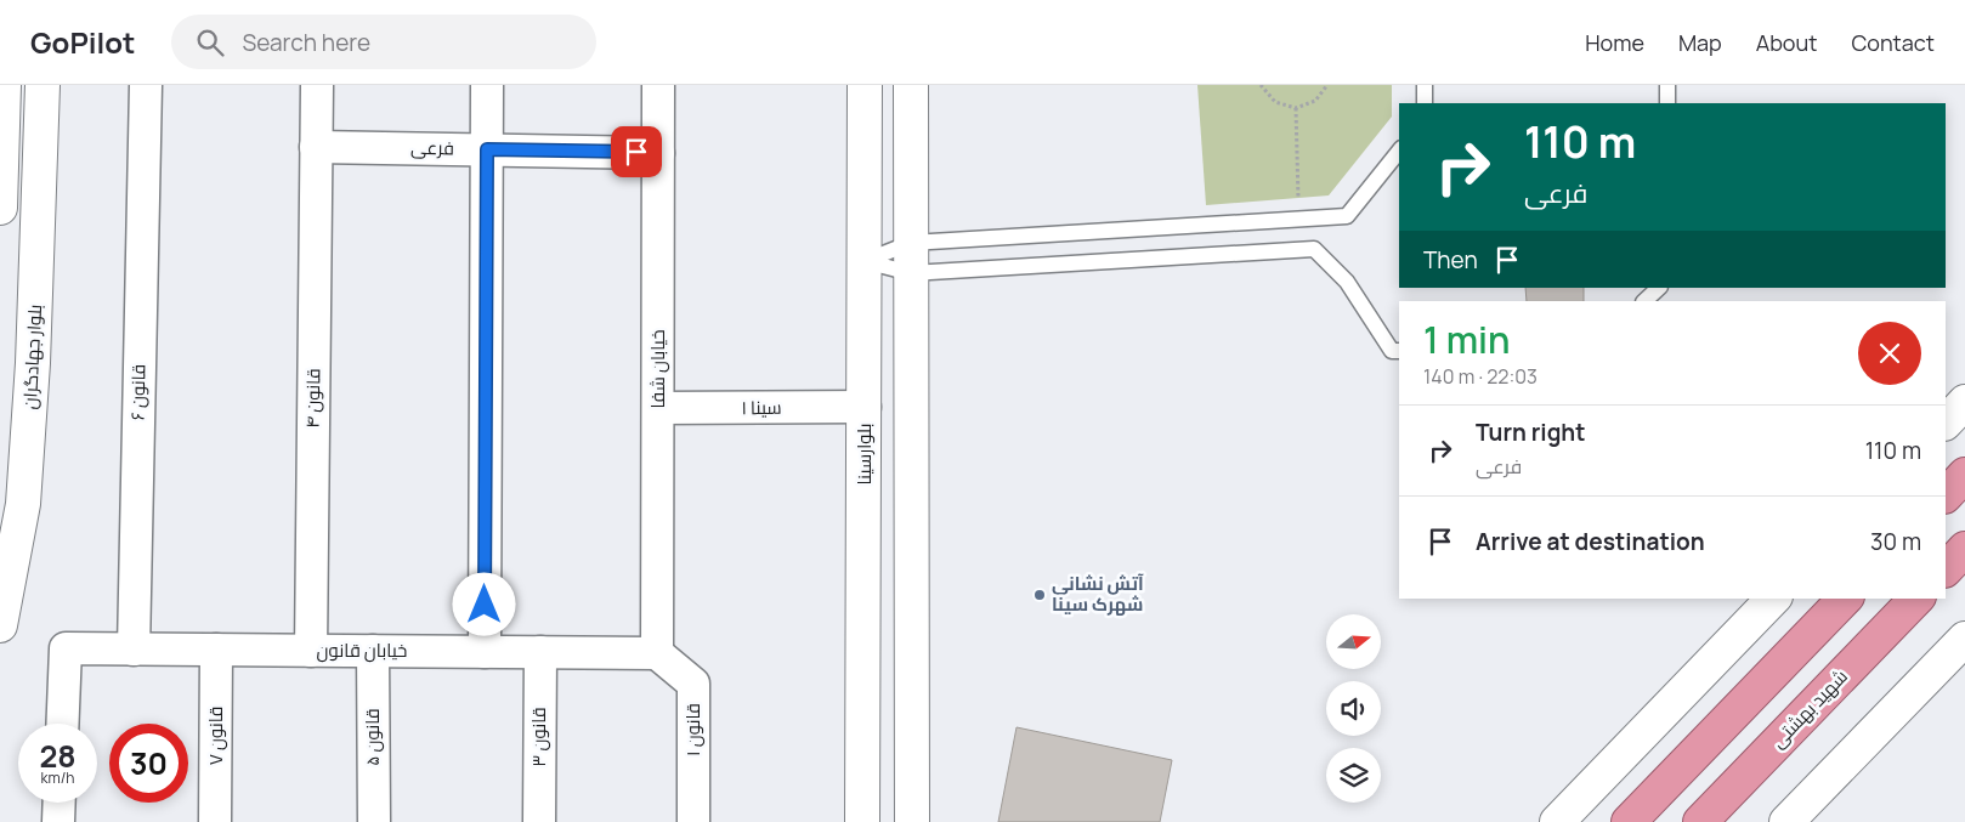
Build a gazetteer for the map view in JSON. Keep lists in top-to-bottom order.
{
  "streets": {
    "highway": ["شهید بهشتی"],
    "main road": ["بلوار جهادگران", "بلوارسینا"],
    "street": [
      "فرعی",
      "خیابان شفا",
      "قانون ۶",
      "قانون ۴",
      "سینا ۱",
      "خیابان قانون",
      "قانون ۱",
      "قانون ۷",
      "قانون ۵",
      "قانون ۳"
    ]
  },
  "crossings": [
    ["فرعی", "خیابان شفا"],
    ["فرعی", "قانون ۴"],
    ["خیابان شفا", "سینا ۱"],
    ["خیابان شفا", "خیابان قانون"],
    ["خیابان شفا", "قانون ۱"],
    ["قانون ۶", "خیابان قانون"],
    ["قانون ۴", "خیابان قانون"],
    ["سینا ۱", "بلوارسینا"],
    ["خیابان قانون", "قانون ۱"],
    ["خیابان قانون", "قانون ۷"],
    ["خیابان قانون", "قانون ۵"],
    ["خیابان قانون", "قانون ۳"]
  ],
  "places": ["آتش نشانی شهرک سینا"],
  "north": "right",
  "page": {
    "header": "GoPilot",
    "search": "Search here",
    "nav": [
      "Home",
      "Map",
      "About",
      "Contact"
    ],
    "turn": ["110 m", "فرعی"],
    "then": "Then",
    "heading": ["1 min", "140 m · 22:03"],
    "list": [
      {
        "name": "Turn right",
        "note": "فرعی",
        "value": "110 m"
      },
      {
        "name": "Arrive at destination",
        "value": "30 m"
      }
    ],
    "speed": "28 km/h",
    "limit": "30"
  }
}
